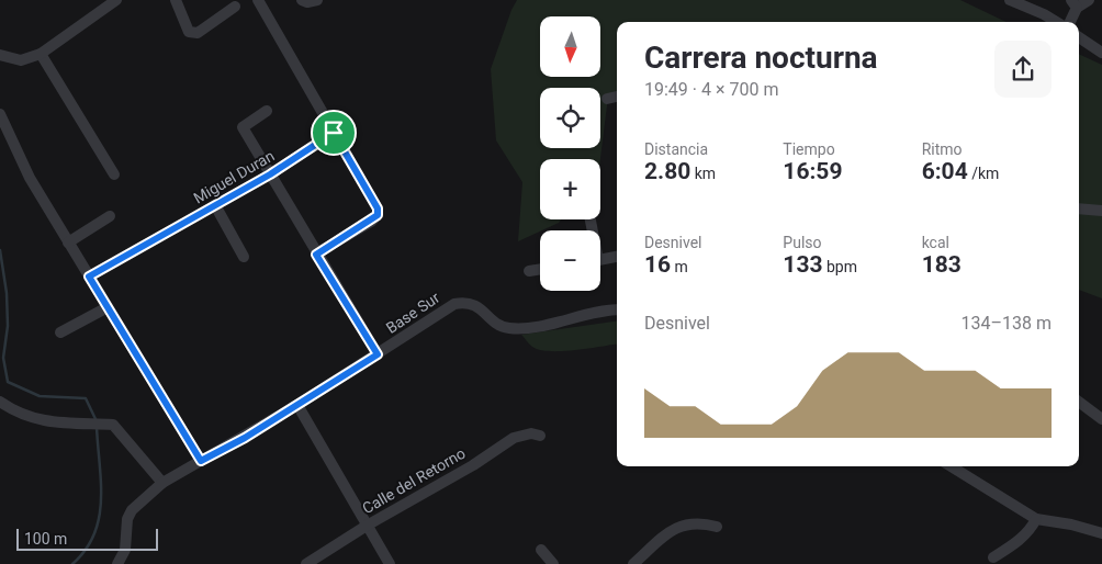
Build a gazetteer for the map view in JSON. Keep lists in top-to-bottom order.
{
  "streets": {
    "street": ["Miguel Duran", "Base Sur", "Calle del Retorno"]
  },
  "scale_bar": "100 m",
  "north": "bottom",
  "page": {
    "map_buttons": ["+", "−"],
    "heading": ["Carrera nocturna", "19:49 · 4 × 700 m"],
    "stats": [
      ["Distancia", "2.80 km"],
      ["Tiempo", "16:59"],
      ["Ritmo", "6:04 /km"],
      ["Desnivel", "16 m"],
      ["Pulso", "133 bpm"],
      ["kcal", "183"]
    ],
    "chart": ["Desnivel", "134–138 m"],
    "scale": "100 m"
  }
}
